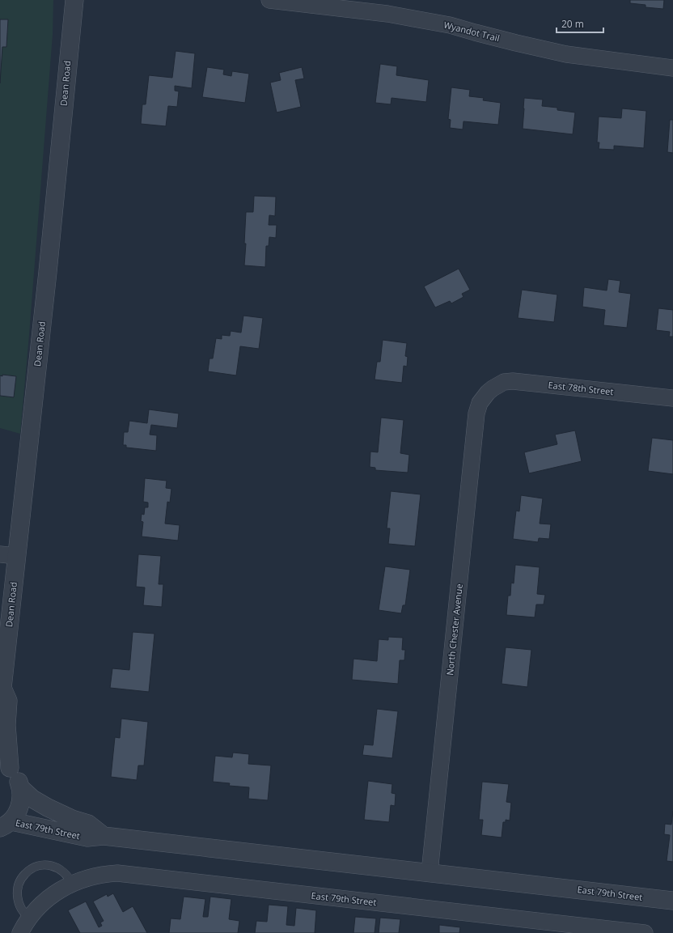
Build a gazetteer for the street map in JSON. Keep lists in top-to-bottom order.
{
  "streets": {
    "street": [
      "Wyandot Trail",
      "Dean Road",
      "East 78th Street",
      "North Chester Avenue",
      "East 79th Street"
    ]
  },
  "crossings": [
    ["East 78th Street", "North Chester Avenue"],
    ["North Chester Avenue", "East 79th Street"]
  ],
  "scale_bar": "20 m"
}
